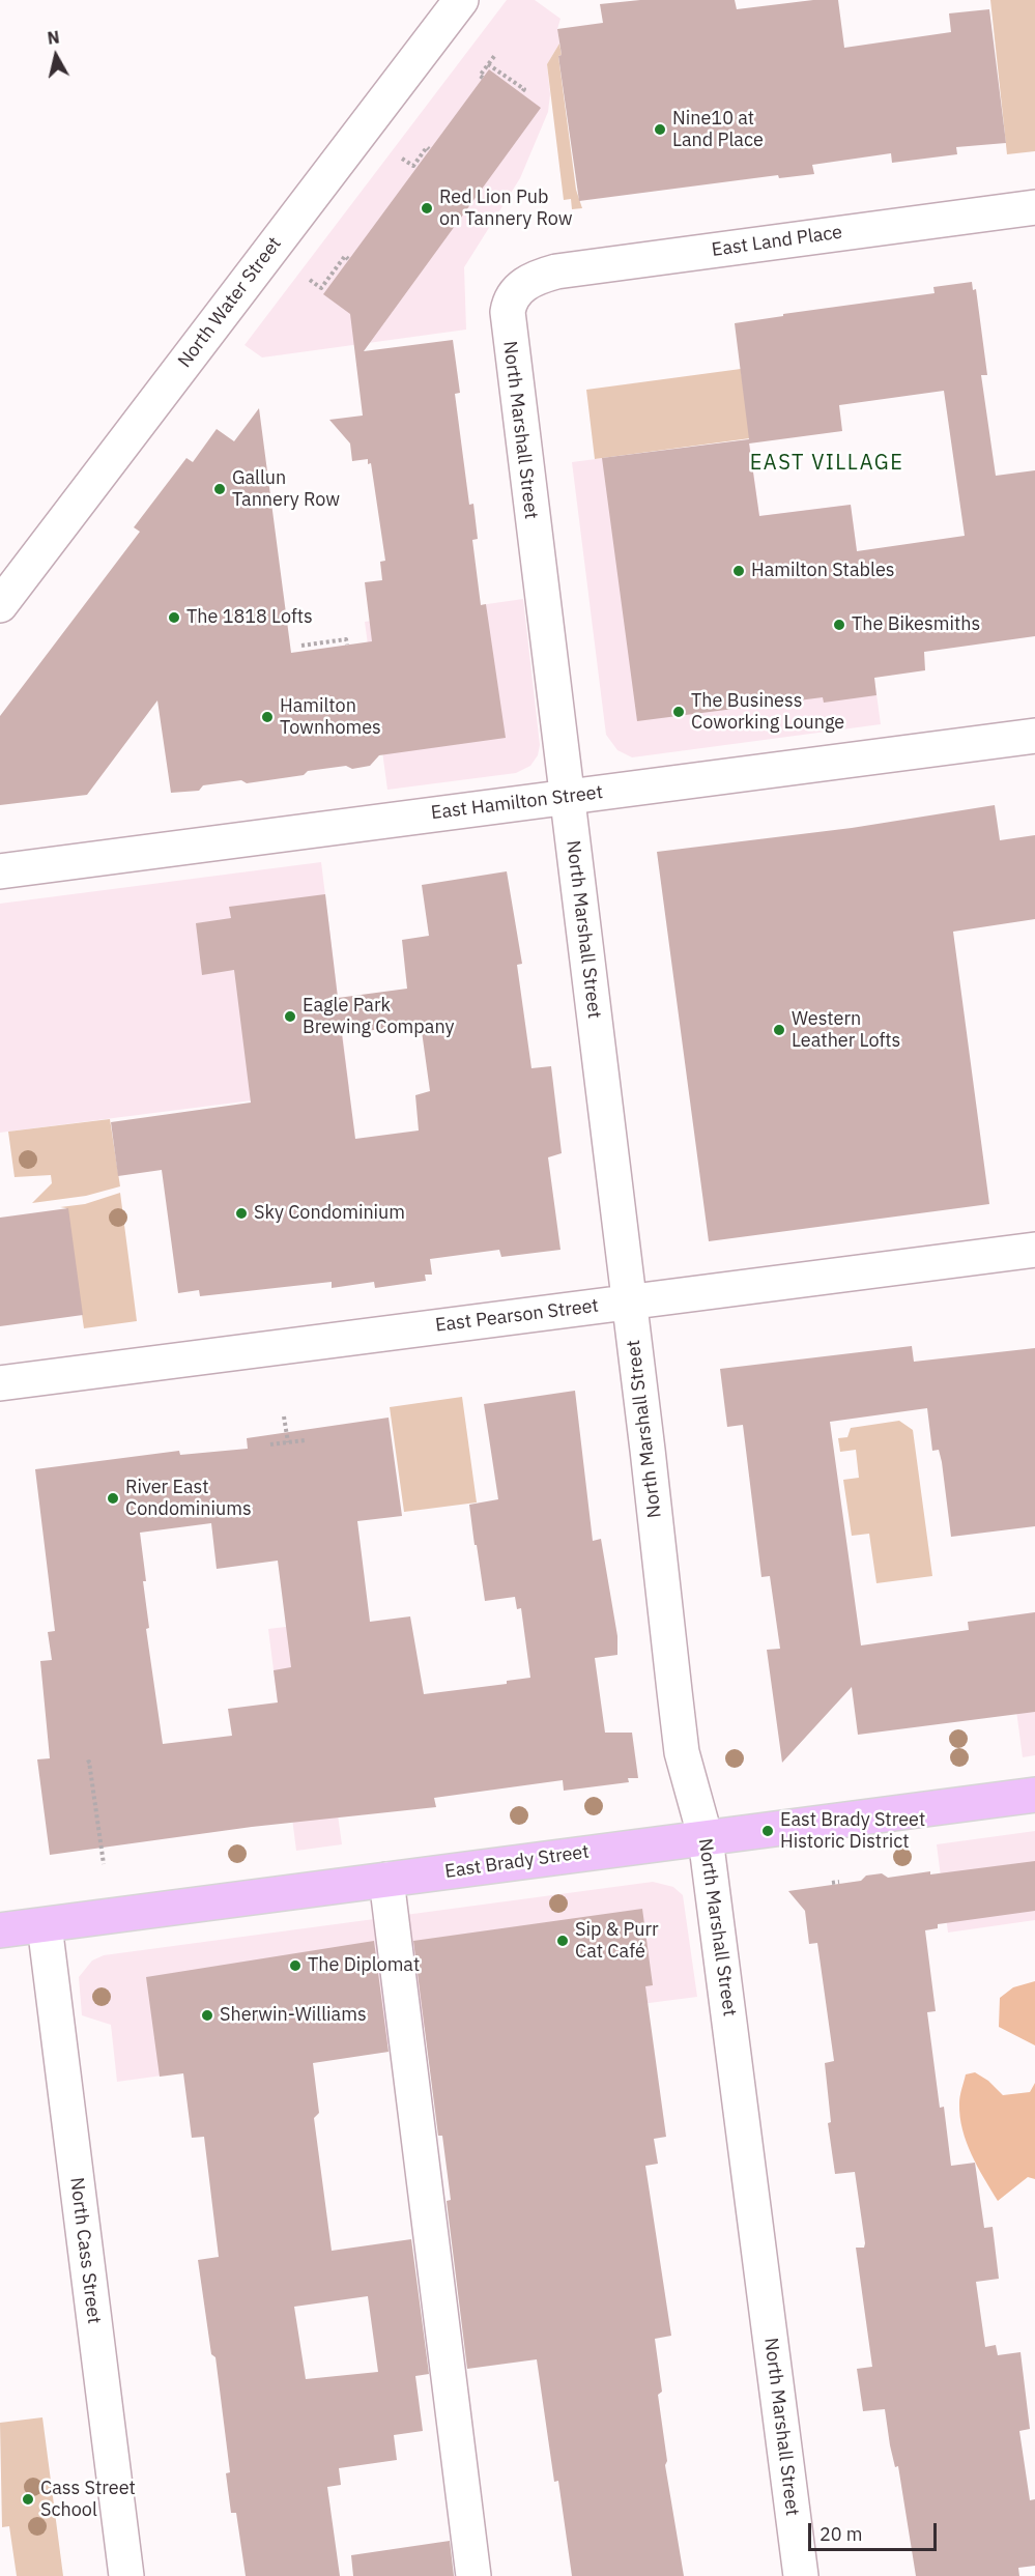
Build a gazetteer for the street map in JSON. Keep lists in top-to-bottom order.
{
  "streets": {
    "main road": ["East Brady Street"],
    "street": [
      "East Land Place",
      "North Water Street",
      "North Marshall Street",
      "East Hamilton Street",
      "East Pearson Street",
      "North Cass Street"
    ]
  },
  "crossings": [
    ["East Land Place", "North Marshall Street"],
    ["North Marshall Street", "East Hamilton Street"],
    ["North Marshall Street", "East Pearson Street"],
    ["North Marshall Street", "East Brady Street"],
    ["East Brady Street", "North Cass Street"]
  ],
  "districts": ["EAST VILLAGE"],
  "places": [
    "Nine10 at Land Place",
    "Red Lion Pub on Tannery Row",
    "Gallun Tannery Row",
    "Hamilton Stables",
    "The 1818 Lofts",
    "The Bikesmiths",
    "The Business Coworking Lounge",
    "Hamilton Townhomes",
    "Eagle Park Brewing Company",
    "Western Leather Lofts",
    "Sky Condominium",
    "River East Condominiums",
    "East Brady Street Historic District",
    "Sip & Purr Cat Café",
    "The Diplomat",
    "Sherwin-Williams",
    "Cass Street School"
  ],
  "scale_bar": "20 m",
  "north": "top"
}
